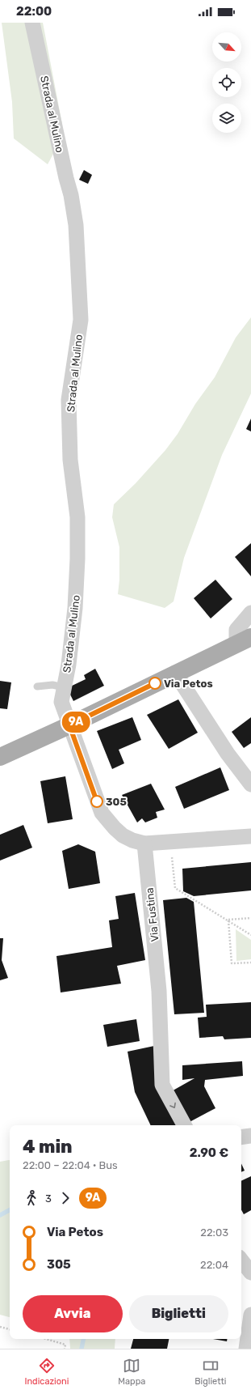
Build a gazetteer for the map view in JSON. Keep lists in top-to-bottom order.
{
  "streets": {
    "street": ["Strada al Mulino", "Via Fustina"]
  },
  "one_way": ["Via Fustina"],
  "places": ["Via Petos", "305"],
  "lines": ["bus line 9A"],
  "north": "bottom right",
  "page": {
    "status": "22:00",
    "on_map": "9A",
    "heading": ["4 min", "22:00 – 22:04 · Bus", "2.90 €"],
    "legs": ["3", "9A"],
    "list": [
      {
        "name": "Via Petos",
        "value": "22:03"
      },
      {
        "name": "305",
        "value": "22:04"
      }
    ],
    "buttons": ["Avvia", "Biglietti"],
    "tabs": ["Indicazioni", "Mappa", "Biglietti"]
  }
}
